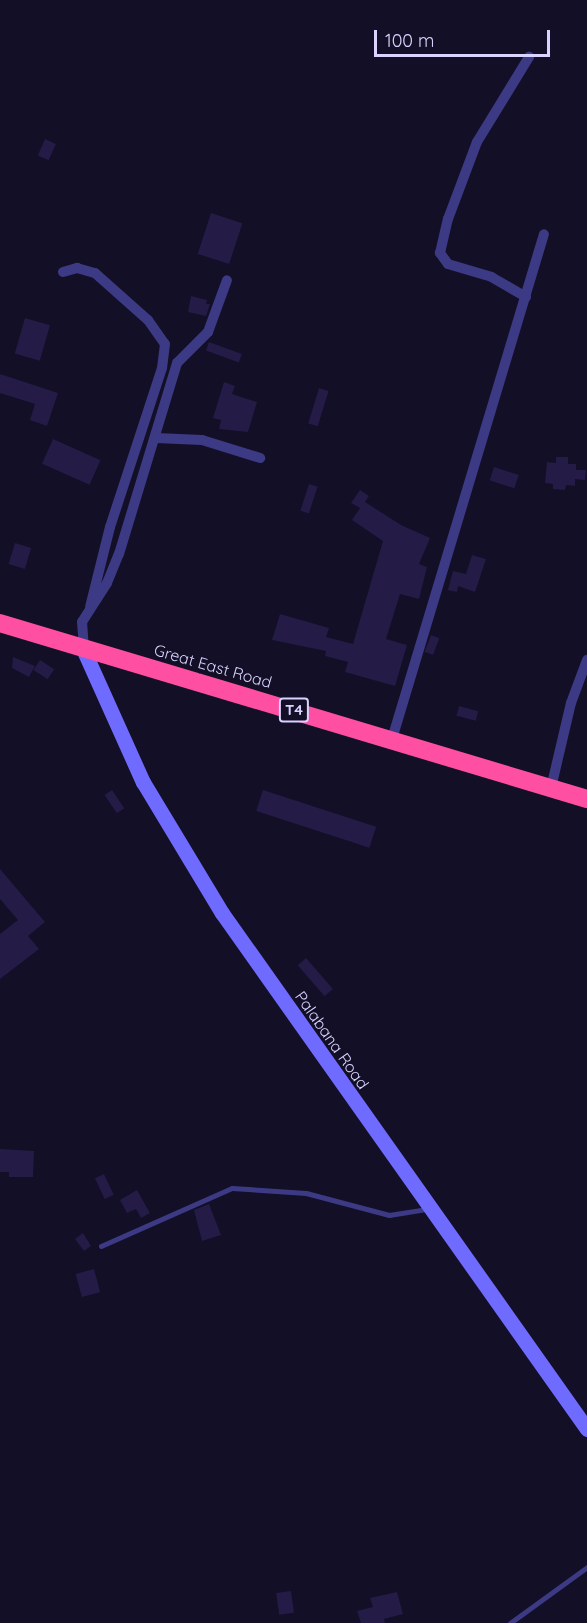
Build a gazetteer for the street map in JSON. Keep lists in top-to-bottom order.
{
  "streets": {
    "highway": ["Great East Road", "T4"],
    "street": ["Palabana Road"]
  },
  "crossings": [
    ["Great East Road", "Palabana Road"]
  ],
  "scale_bar": "100 m"
}
